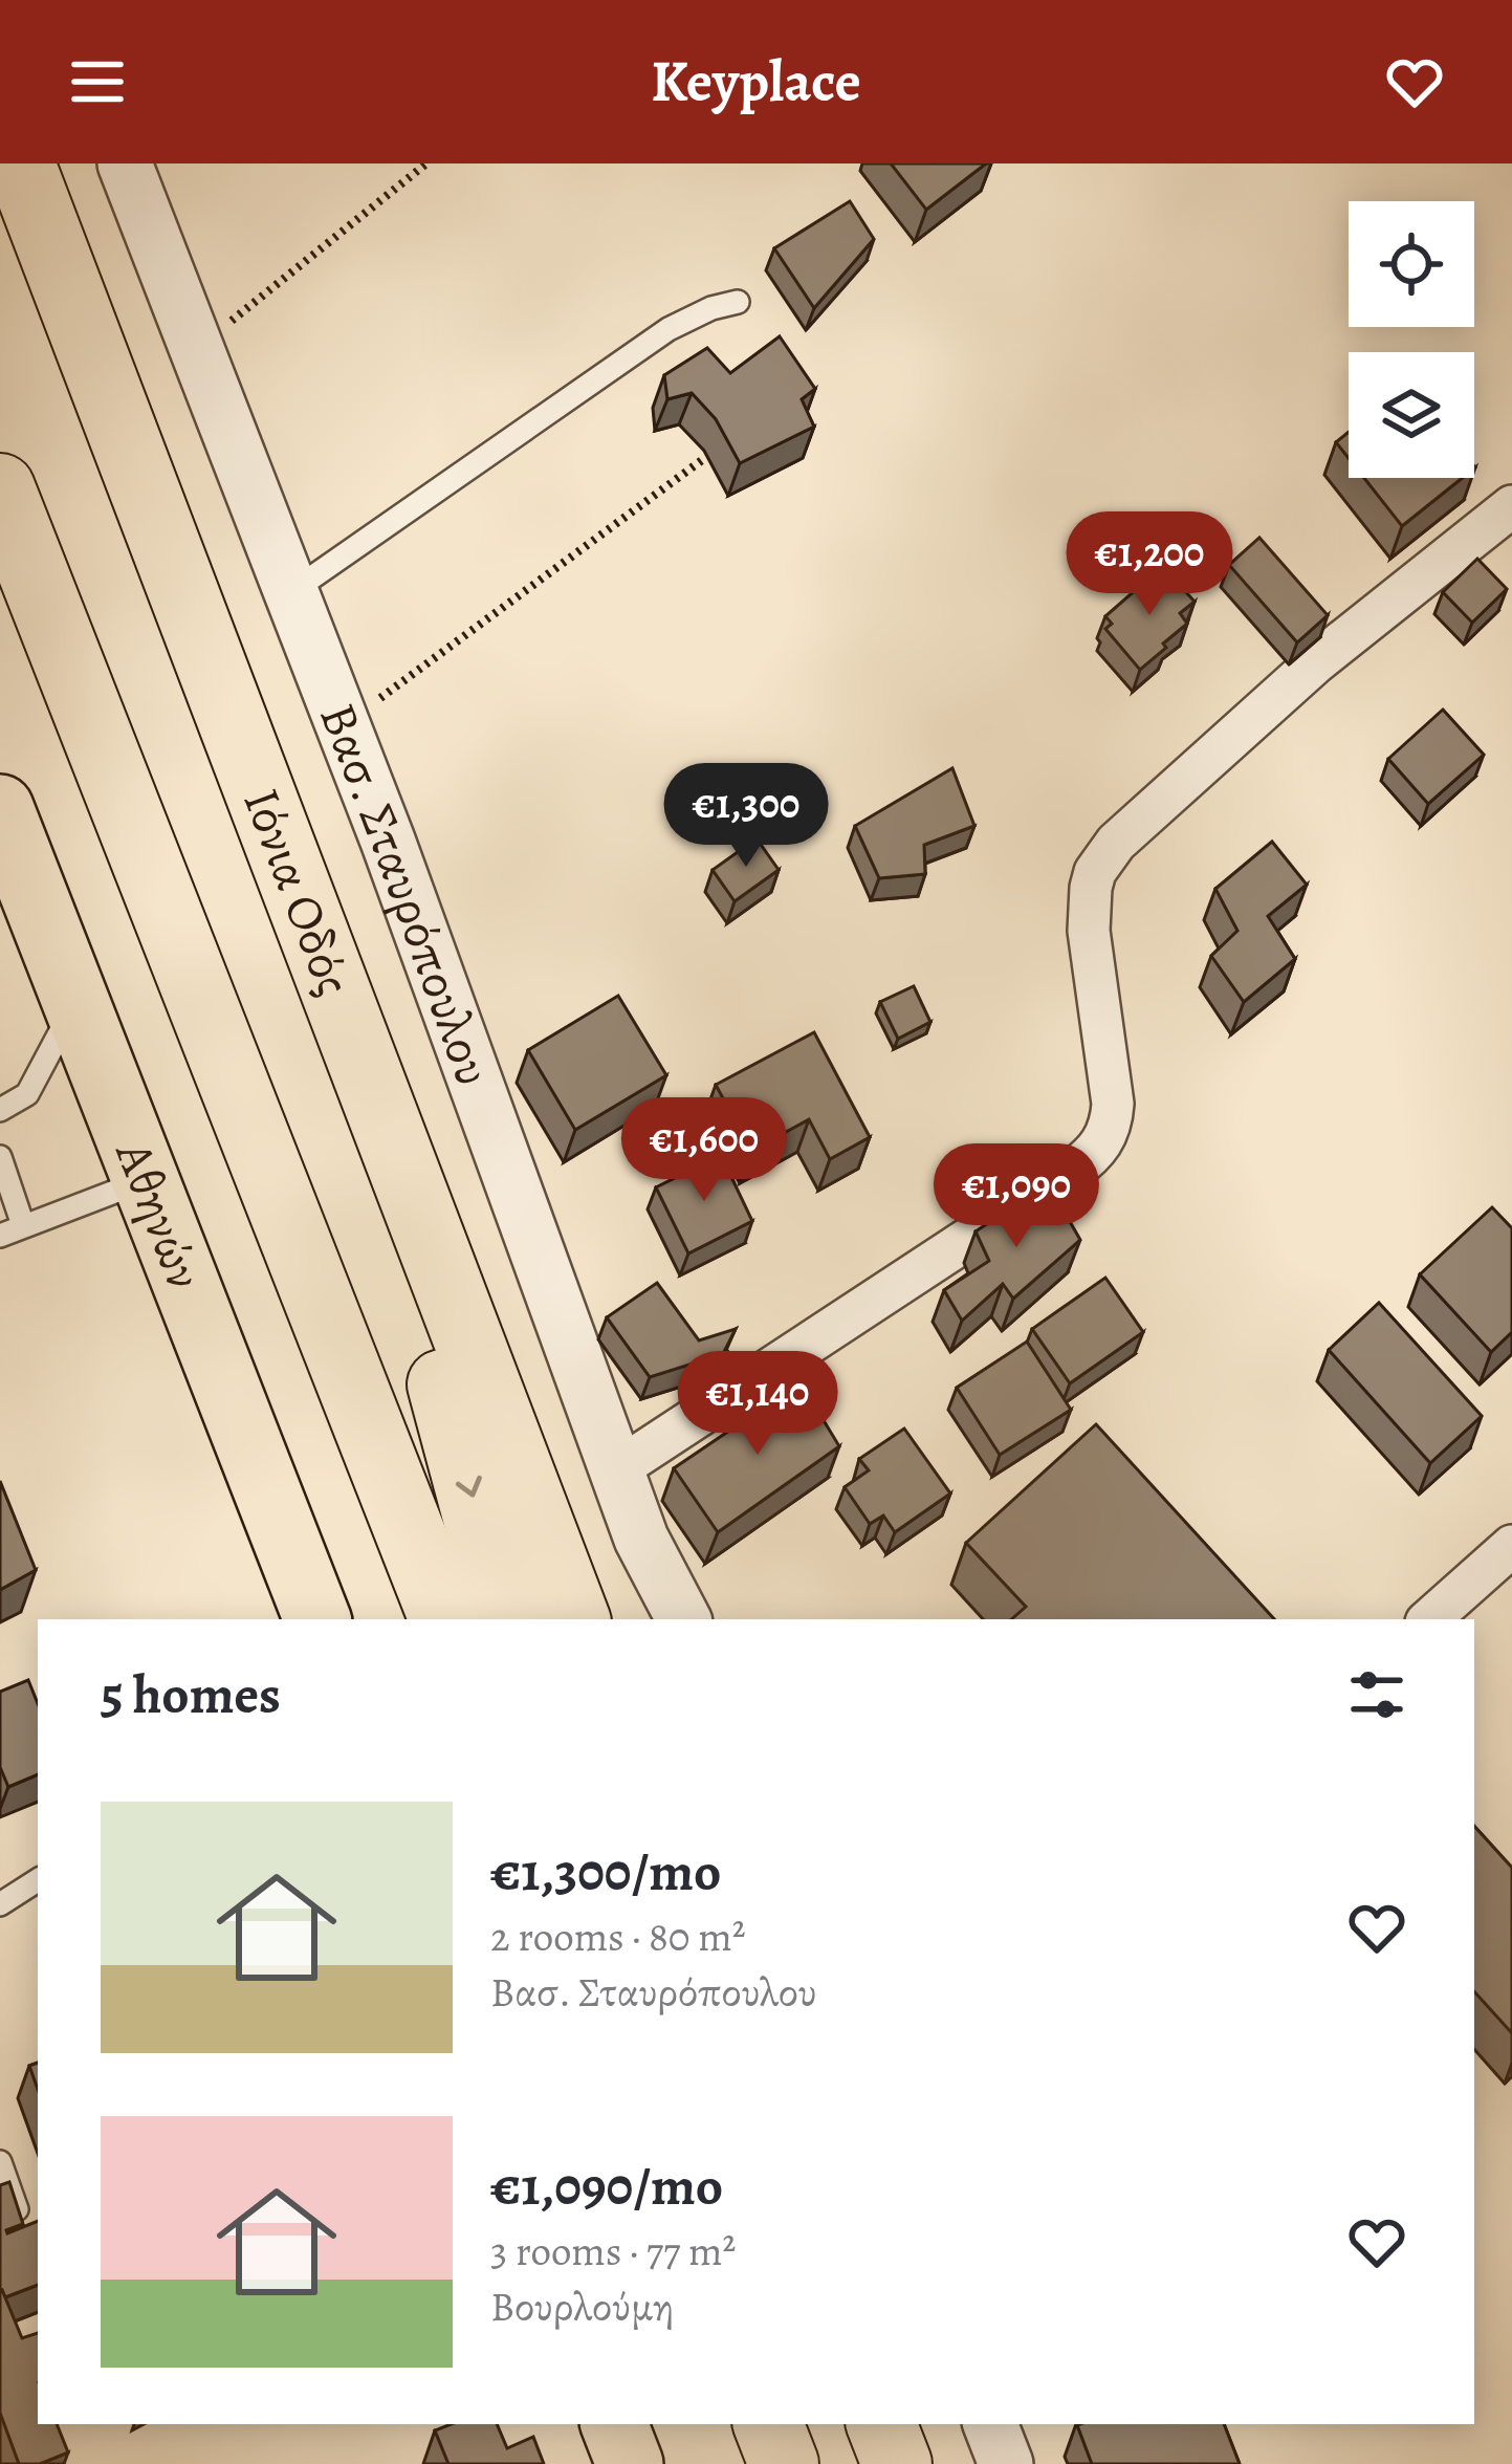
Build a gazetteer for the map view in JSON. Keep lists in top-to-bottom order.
{
  "streets": {
    "highway": ["Ιόνια Οδός"],
    "main road": ["Αθηνών"],
    "street": ["Βασ. Σταυρόπουλου"]
  },
  "page": {
    "header": "Keyplace",
    "price": [
      "€1,200",
      "€1,300",
      "€1,600",
      "€1,090",
      "€1,140"
    ],
    "heading": "5 homes",
    "list": [
      {
        "name": "€1,300/mo",
        "note": "2 rooms · 80 m² · Βασ. Σταυρόπουλου"
      },
      {
        "name": "€1,090/mo",
        "note": "3 rooms · 77 m² · Βουρλούμη"
      }
    ]
  }
}
